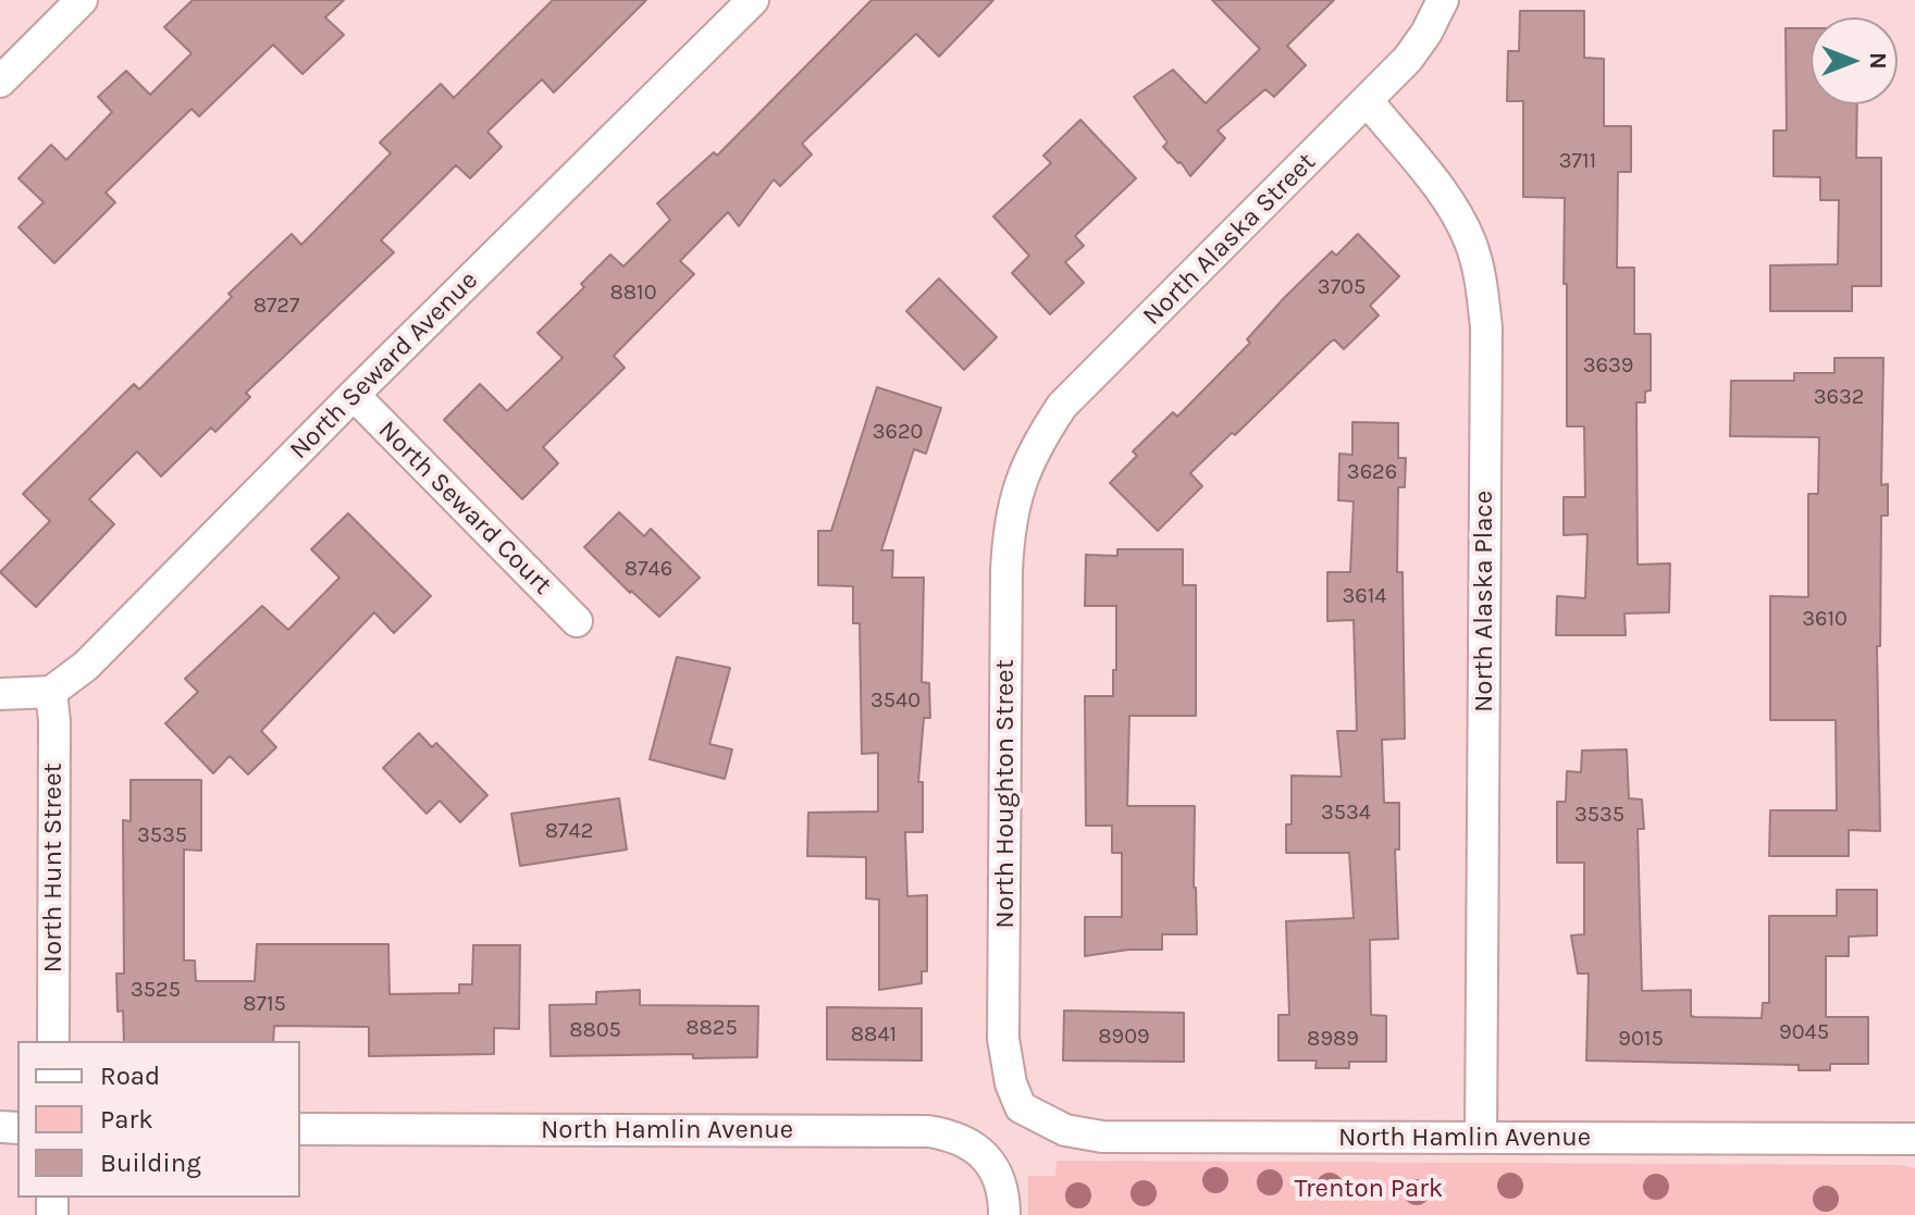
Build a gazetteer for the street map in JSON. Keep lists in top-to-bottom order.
{
  "streets": {
    "street": [
      "North Alaska Street",
      "North Seward Avenue",
      "North Seward Court",
      "North Alaska Place",
      "North Houghton Street",
      "North Hunt Street",
      "North Hamlin Avenue"
    ]
  },
  "crossings": [
    ["North Alaska Street", "North Alaska Place"],
    ["North Alaska Street", "North Houghton Street"],
    ["North Seward Avenue", "North Seward Court"],
    ["North Seward Avenue", "North Hunt Street"],
    ["North Alaska Place", "North Hamlin Avenue"],
    ["North Houghton Street", "North Hamlin Avenue"]
  ],
  "parks": ["Trenton Park"],
  "house_numbers": [
    "3711",
    "3705",
    "8810",
    "8727",
    "3639",
    "3632",
    "3620",
    "3626",
    "8746",
    "3614",
    "3610",
    "3540",
    "3534",
    "3535",
    "8742",
    "3535",
    "3525",
    "8715",
    "8825",
    "8805",
    "9045",
    "8841",
    "8909",
    "8989",
    "9015"
  ],
  "legend": ["Road", "Park", "Building"],
  "north": "right"
}
